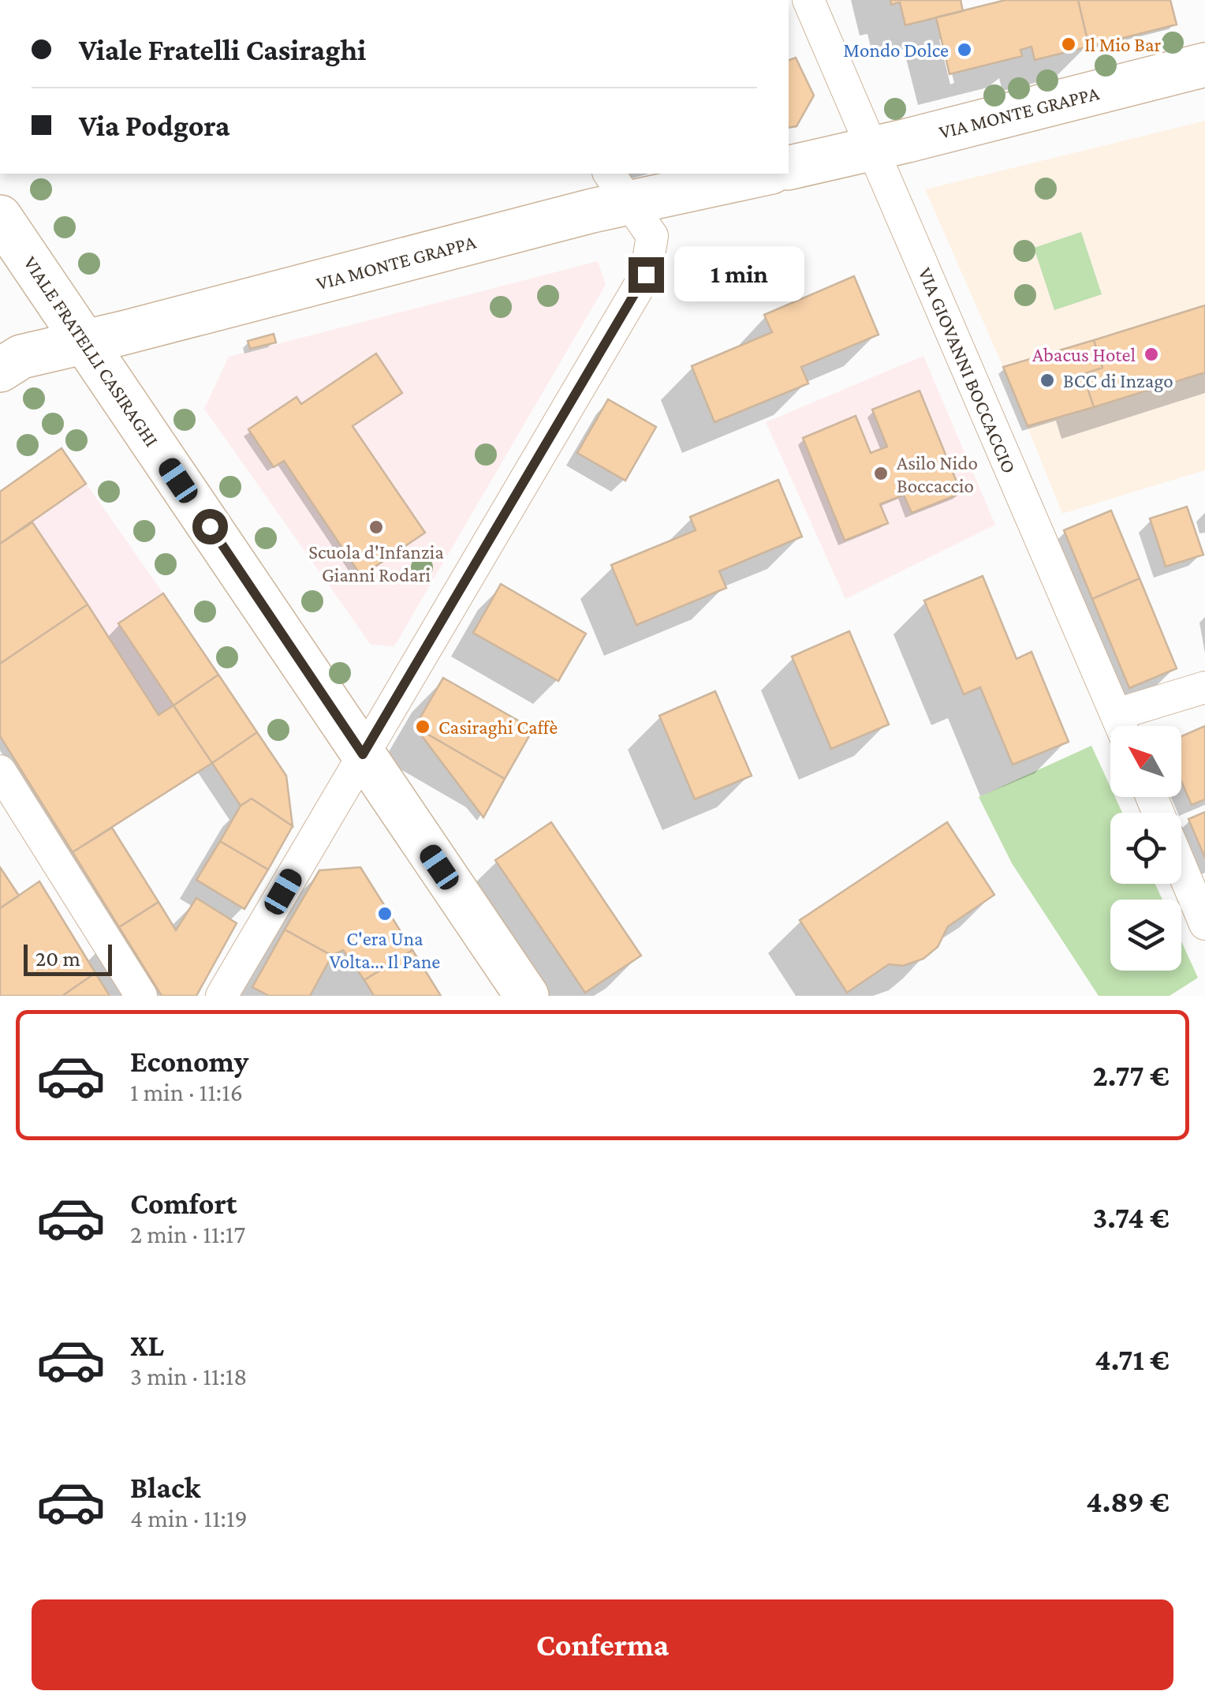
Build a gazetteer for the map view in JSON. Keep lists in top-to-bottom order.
{
  "streets": {
    "main road": ["VIA MONTE GRAPPA", "VIALE FRATELLI CASIRAGHI"],
    "street": ["VIA GIOVANNI BOCCACCIO"]
  },
  "crossings": [
    ["VIA MONTE GRAPPA", "VIALE FRATELLI CASIRAGHI"],
    ["VIA MONTE GRAPPA", "VIA GIOVANNI BOCCACCIO"]
  ],
  "places": [
    "Il Mio Bar",
    "Mondo Dolce",
    "Abacus Hotel",
    "BCC di Inzago",
    "Asilo Nido Boccaccio",
    "Scuola d'Infanzia Gianni Rodari",
    "Casiraghi Caffè",
    "C'era Una Volta... Il Pane"
  ],
  "scale_bar": "20 m",
  "north": "top left",
  "page": {
    "banner": ["Viale Fratelli Casiraghi", "Via Podgora"],
    "bubble": "1 min",
    "scale": "20 m",
    "list": [
      {
        "name": "Economy",
        "note": "1 min · 11:16",
        "value": "2.77 €"
      },
      {
        "name": "Comfort",
        "note": "2 min · 11:17",
        "value": "3.74 €"
      },
      {
        "name": "XL",
        "note": "3 min · 11:18",
        "value": "4.71 €"
      },
      {
        "name": "Black",
        "note": "4 min · 11:19",
        "value": "4.89 €"
      }
    ],
    "buttons": "Conferma"
  }
}
